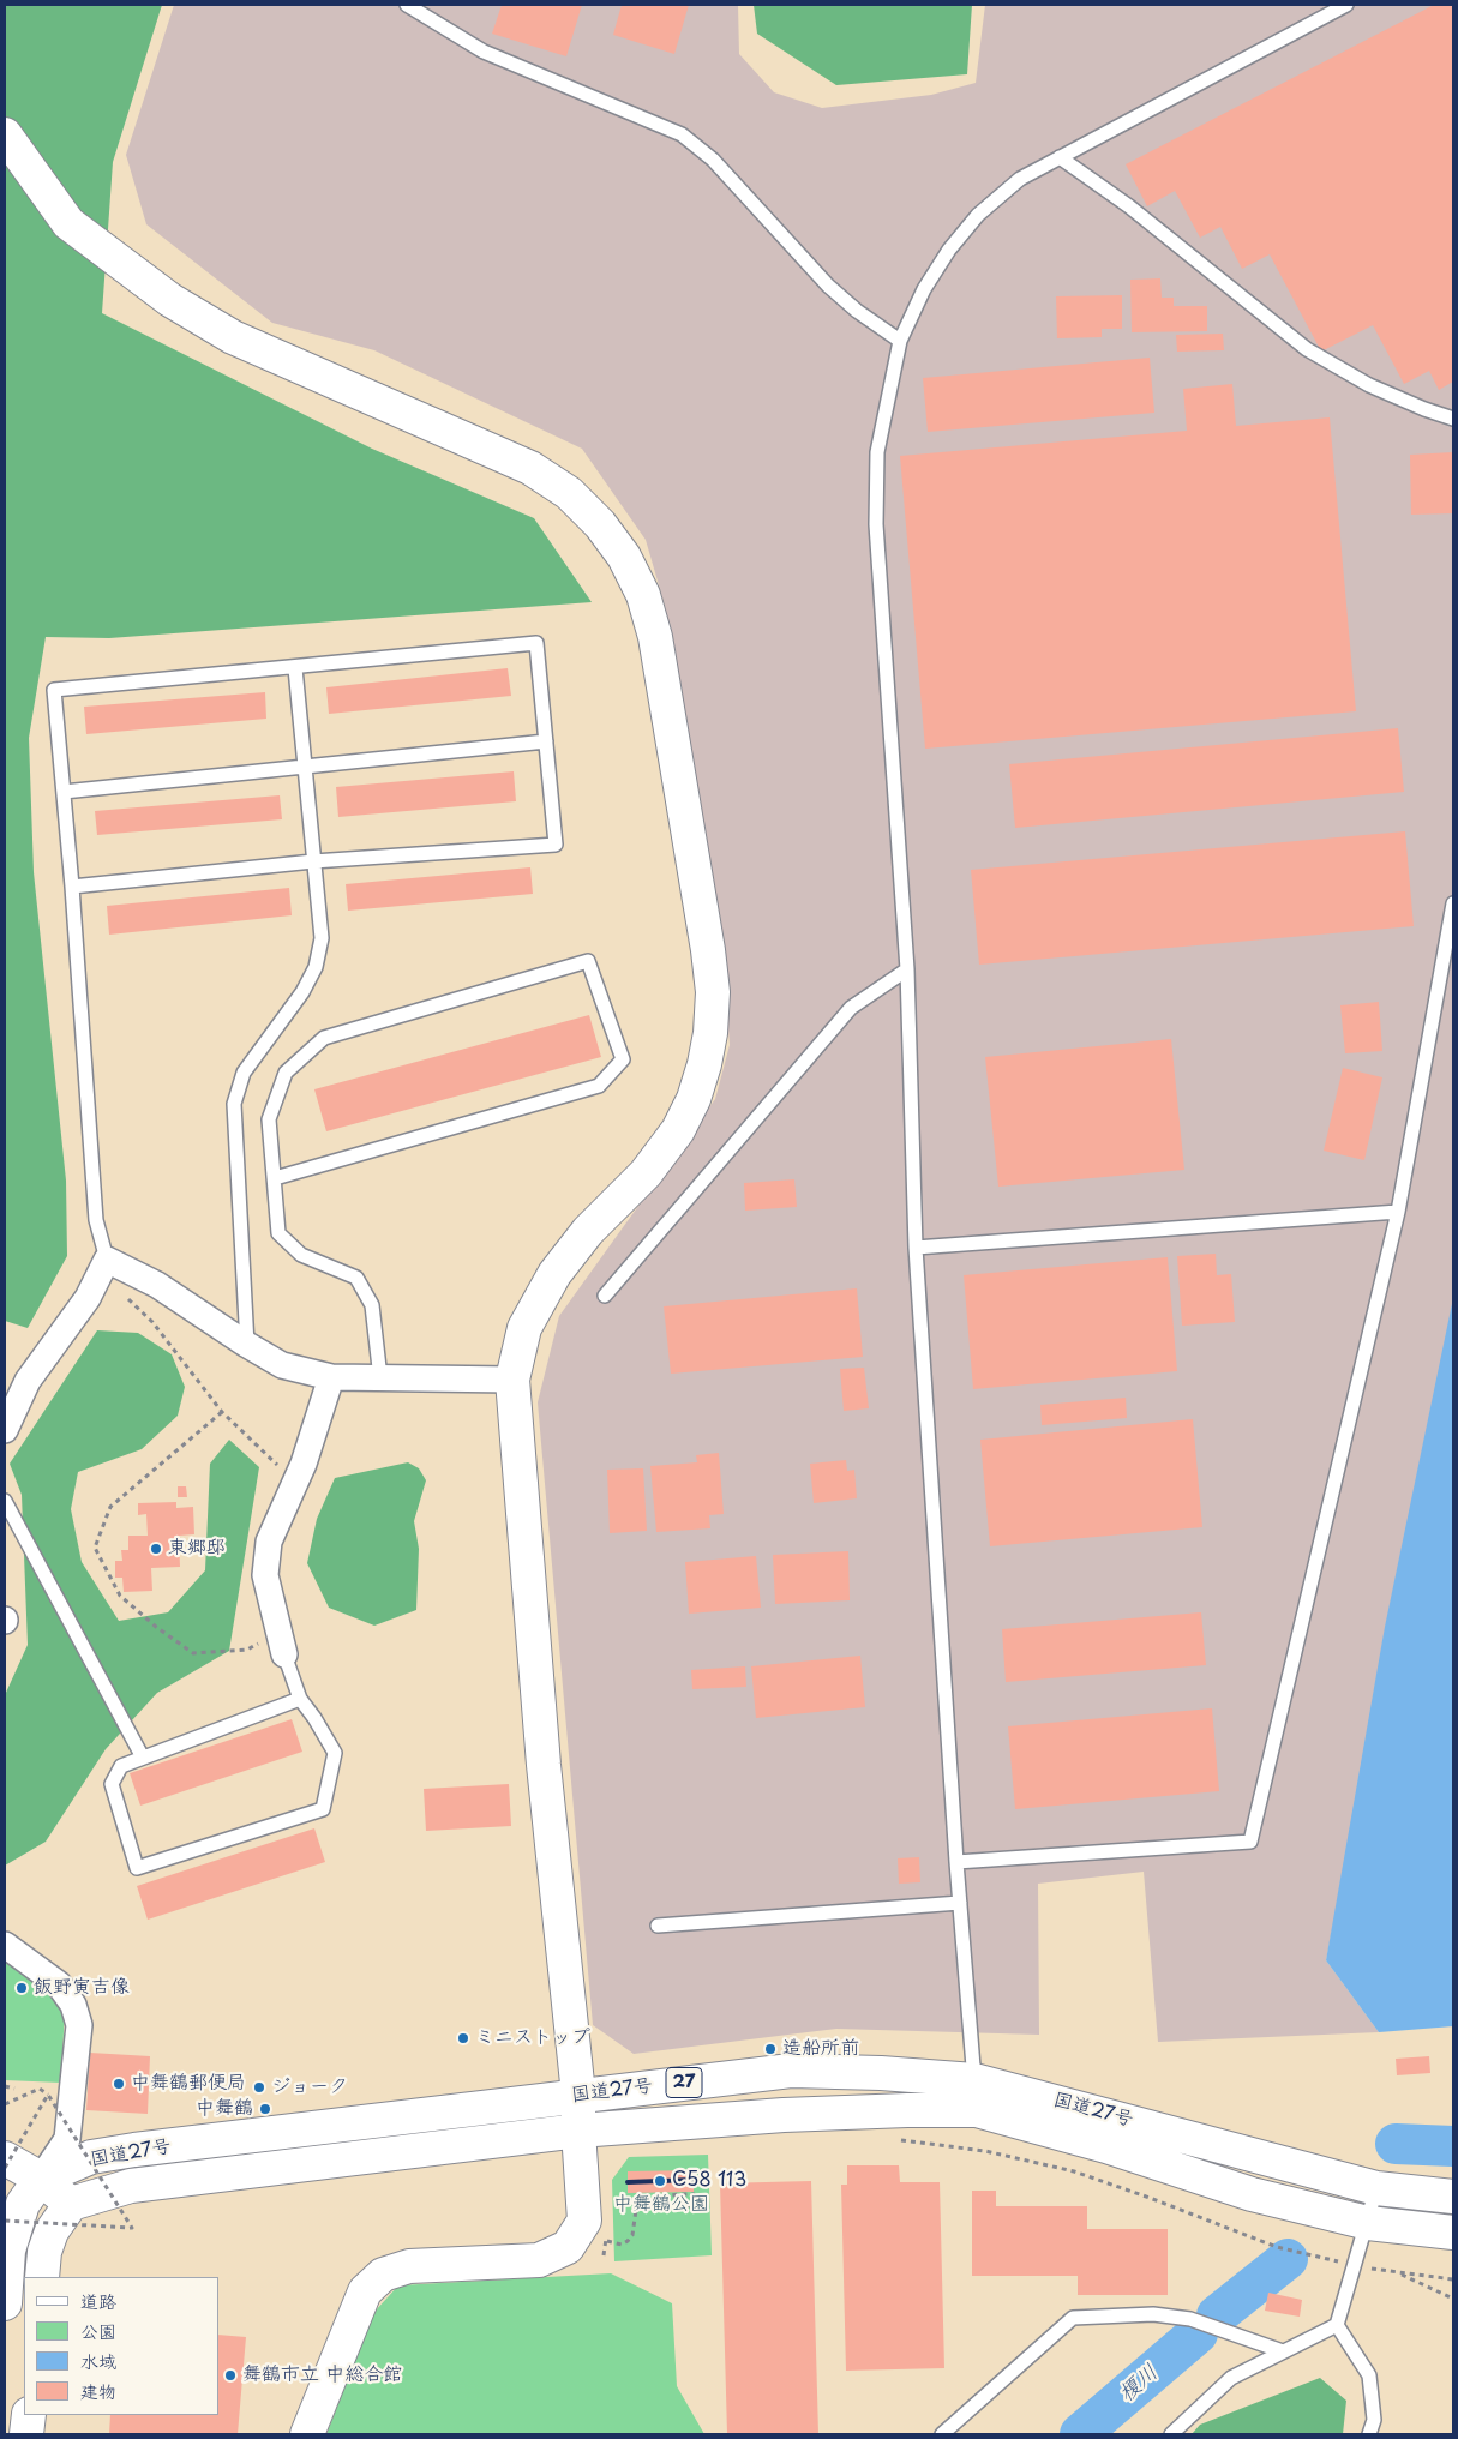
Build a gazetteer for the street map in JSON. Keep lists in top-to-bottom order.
{
  "streets": {
    "main road": ["27", "国道27号"]
  },
  "water": ["榎川"],
  "parks": ["中舞鶴公園"],
  "places": [
    "東郷邸",
    "飯野寅吉像",
    "ミニストップ",
    "造船所前",
    "中舞鶴郵便局",
    "ジョーク",
    "中舞鶴",
    "C58 113",
    "舞鶴市立 中総合館"
  ],
  "legend": [
    "道路",
    "公園",
    "水域",
    "建物"
  ]
}
